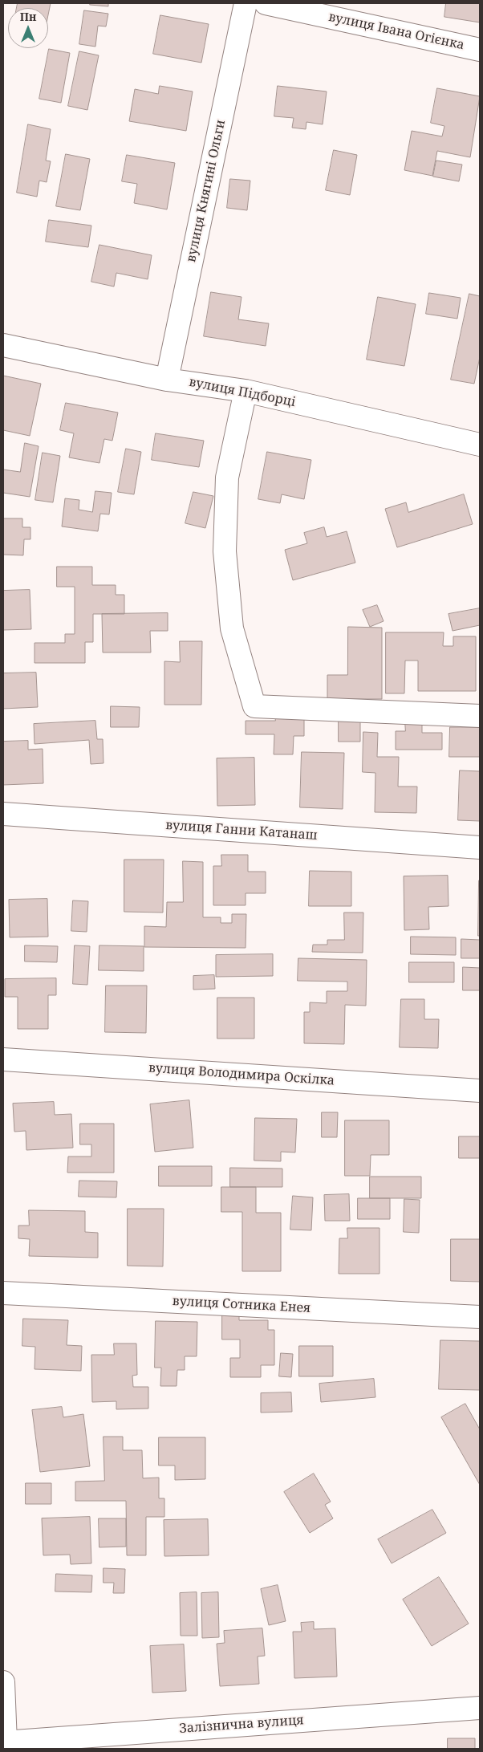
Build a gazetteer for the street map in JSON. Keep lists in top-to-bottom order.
{
  "streets": {
    "street": [
      "вулиця Івана Огієнка",
      "вулиця Княгині Ольги",
      "вулиця Підборці",
      "вулиця Ганни Катанаш",
      "вулиця Володимира Оскілка",
      "вулиця Сотника Енея",
      "Залізнична вулиця"
    ]
  },
  "crossings": [
    ["вулиця Княгині Ольги", "вулиця Підборці"]
  ],
  "north": "top"
}
